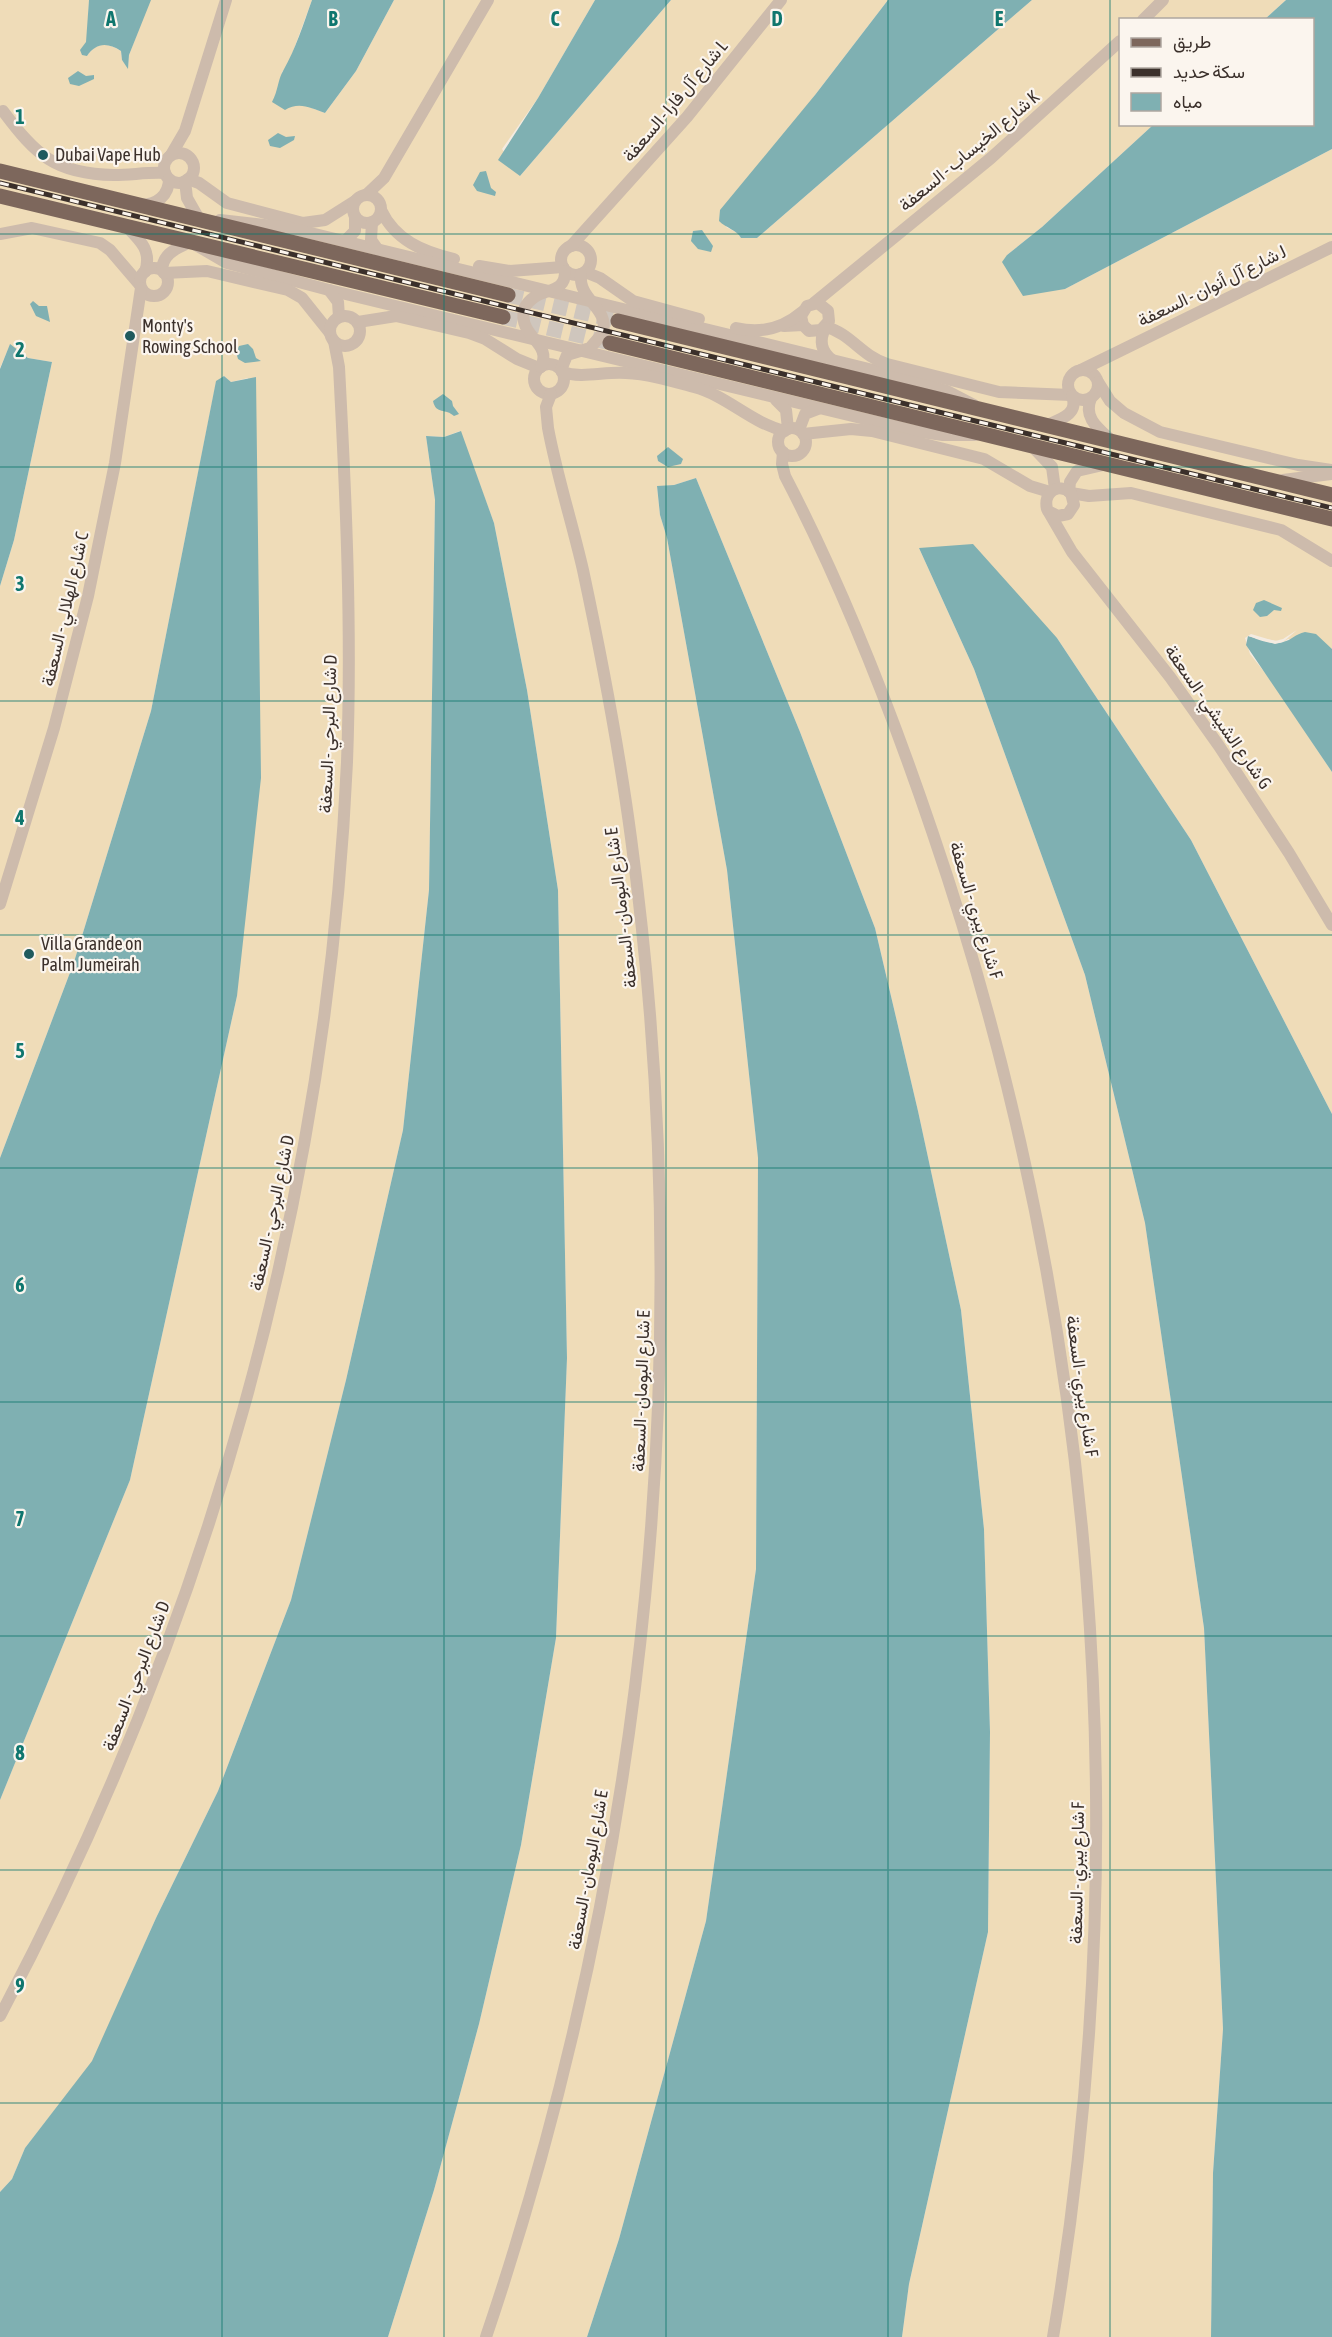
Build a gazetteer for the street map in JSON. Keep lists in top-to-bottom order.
{
  "streets": {
    "street": [
      "شارع آل فارا - السعفة L",
      "شارع الخيساب - السعفة K",
      "شارع آل أنوان - السعفة J",
      "شارع الهلالي - السعفة C",
      "شارع الشيشي - السعفة G",
      "شارع البرحي - السعفة D",
      "شارع البومان - السعفة E",
      "شارع يبري - السعفة F"
    ]
  },
  "places": ["Dubai Vape Hub", "Monty's Rowing School", "Villa Grande on Palm Jumeirah"],
  "legend": ["طريق", "سكة حديد", "مياه"],
  "grid": {
    "columns": [
      "A",
      "B",
      "C",
      "D",
      "E"
    ],
    "rows": [
      "1",
      "2",
      "3",
      "4",
      "5",
      "6",
      "7",
      "8",
      "9"
    ]
  }
}
